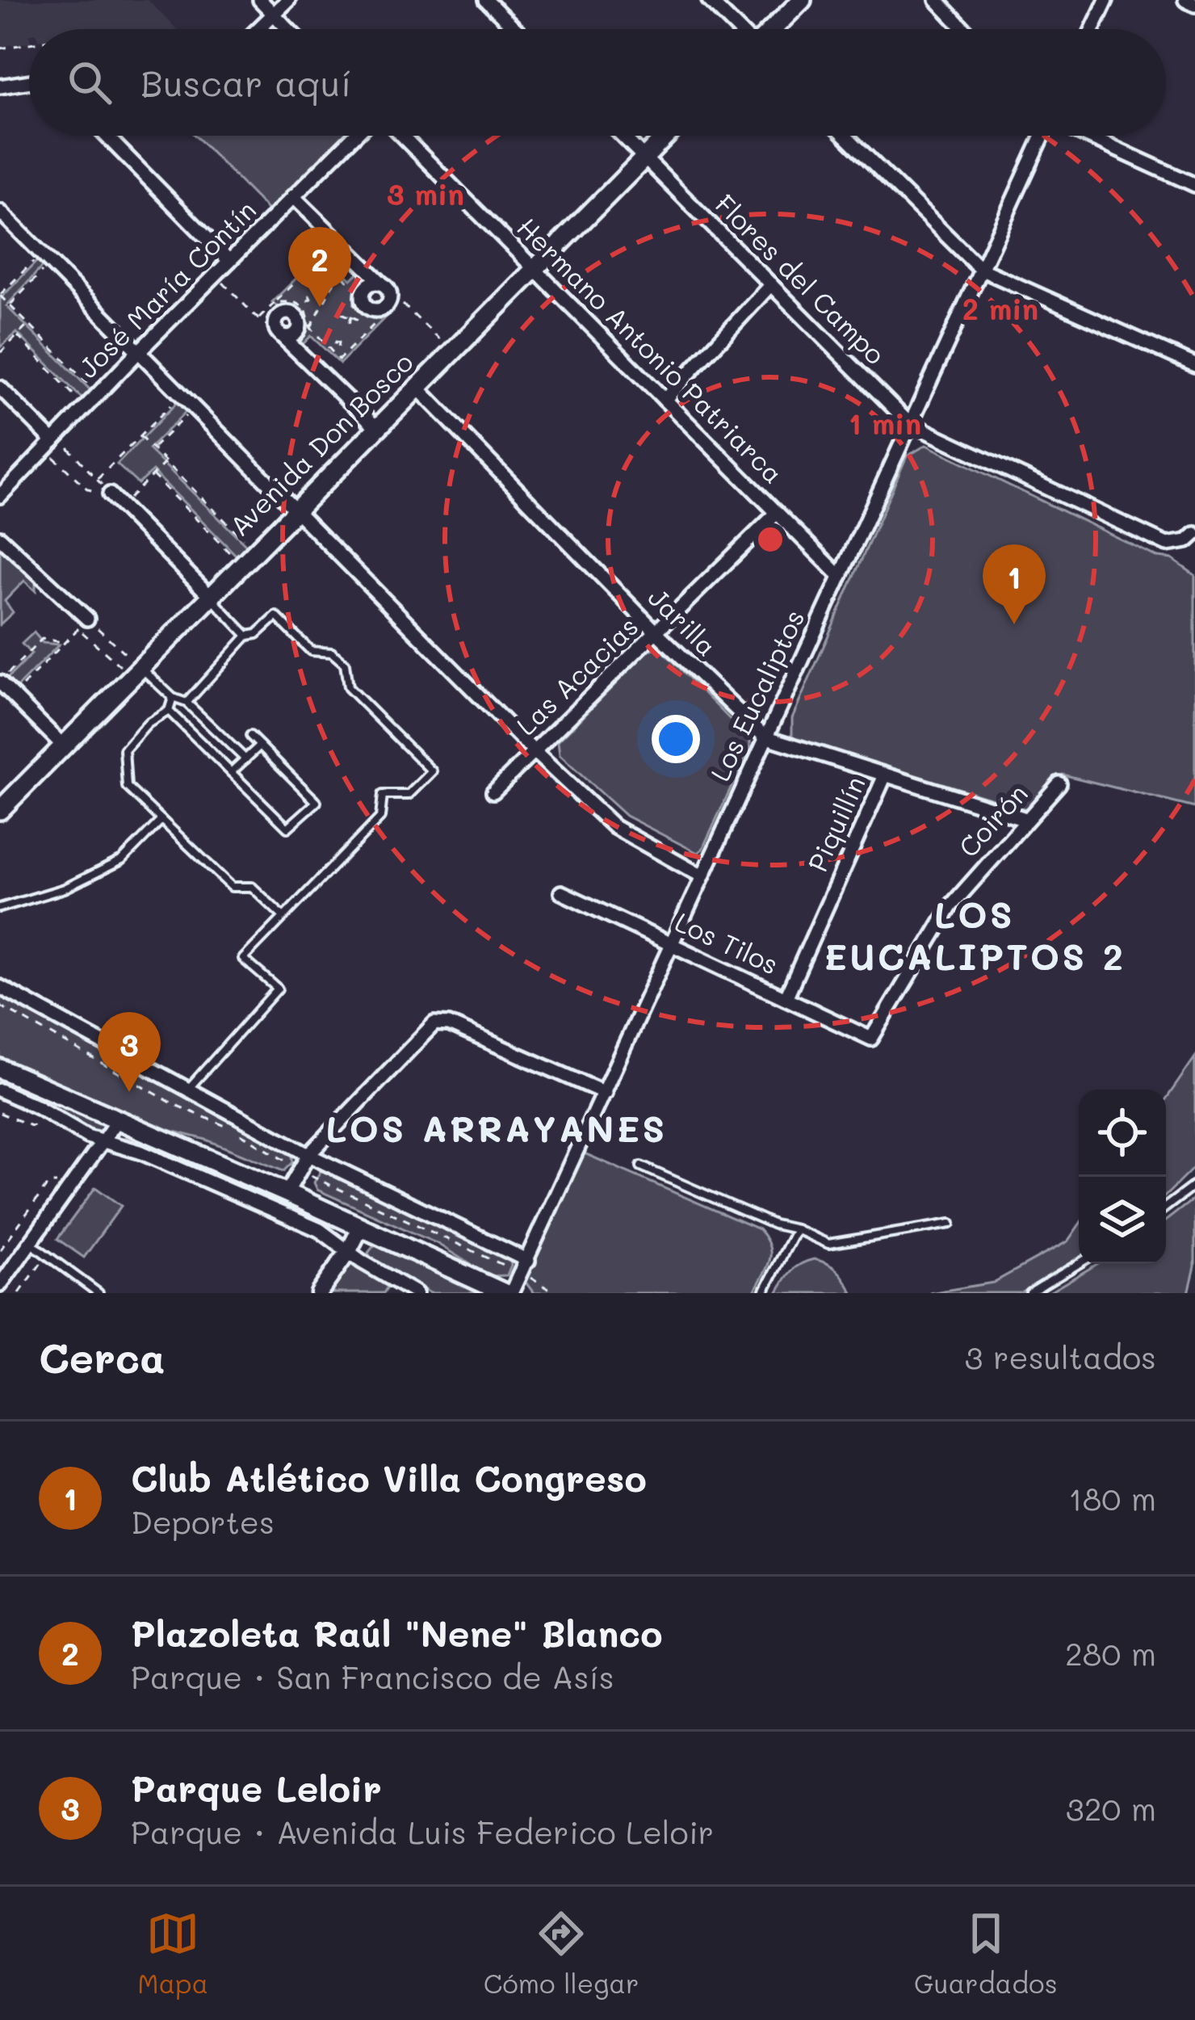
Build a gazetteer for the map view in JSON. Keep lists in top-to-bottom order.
{
  "streets": {
    "main road": ["Avenida Don Bosco"],
    "street": [
      "Flores del Campo",
      "José María Contín",
      "Hermano Antonio Patriarca",
      "Jarilla",
      "Las Acacias",
      "Los Eucaliptos",
      "Coirón",
      "Piquillín",
      "Los Tilos"
    ]
  },
  "crossings": [
    ["Flores del Campo", "Avenida Don Bosco"],
    ["Flores del Campo", "Los Eucaliptos"],
    ["Hermano Antonio Patriarca", "Avenida Don Bosco"],
    ["Hermano Antonio Patriarca", "Las Acacias"],
    ["Hermano Antonio Patriarca", "Los Eucaliptos"],
    ["Avenida Don Bosco", "Jarilla"],
    ["Jarilla", "Las Acacias"],
    ["Jarilla", "Los Eucaliptos"],
    ["Jarilla", "Coirón"],
    ["Jarilla", "Piquillín"],
    ["Los Eucaliptos", "Los Tilos"],
    ["Coirón", "Los Tilos"],
    ["Piquillín", "Los Tilos"]
  ],
  "districts": ["LOS EUCALIPTOS 2", "LOS ARRAYANES"],
  "page": {
    "search": "Buscar aquí",
    "pins": ["2", "1", "3"],
    "heading": ["Cerca", "3 resultados"],
    "list": [
      {
        "mark": "1",
        "name": "Club Atlético Villa Congreso",
        "note": "Deportes",
        "value": "180 m"
      },
      {
        "mark": "2",
        "name": "Plazoleta Raúl \"Nene\" Blanco",
        "note": "Parque · San Francisco de Asís",
        "value": "280 m"
      },
      {
        "mark": "3",
        "name": "Parque Leloir",
        "note": "Parque · Avenida Luis Federico Leloir",
        "value": "320 m"
      }
    ],
    "nav": ["Mapa", "Cómo llegar", "Guardados"]
  },
  "rings": ["3 min", "2 min", "1 min"]
}
